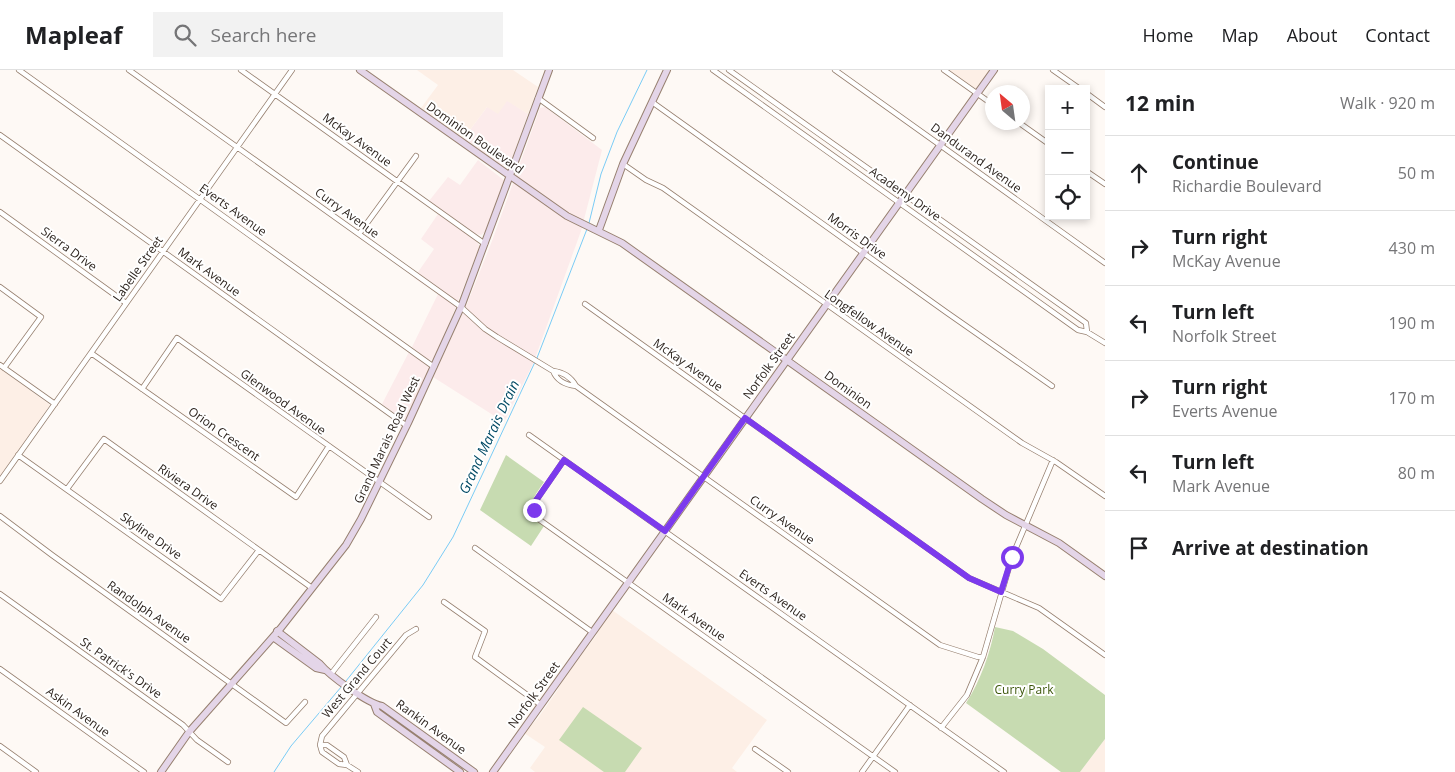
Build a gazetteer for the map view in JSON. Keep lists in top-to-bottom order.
{
  "streets": {
    "street": [
      "Dominion Boulevard",
      "McKay Avenue",
      "Dandurand Avenue",
      "Academy Drive",
      "Everts Avenue",
      "Curry Avenue",
      "Morris Drive",
      "Sierra Drive",
      "Labelle Street",
      "Mark Avenue",
      "Longfellow Avenue",
      "Norfolk Street",
      "Dominion",
      "Glenwood Avenue",
      "Orion Crescent",
      "Grand Marais Road West",
      "Riviera Drive",
      "Skyline Drive",
      "Randolph Avenue",
      "St. Patrick's Drive",
      "West Grand Court",
      "Askin Avenue",
      "Rankin Avenue"
    ]
  },
  "crossings": [
    ["Dominion Boulevard", "Dominion"],
    ["Dominion Boulevard", "Grand Marais Road West"],
    ["McKay Avenue", "Labelle Street"],
    ["McKay Avenue", "Norfolk Street"],
    ["McKay Avenue", "Grand Marais Road West"],
    ["Dandurand Avenue", "Norfolk Street"],
    ["Academy Drive", "Norfolk Street"],
    ["Everts Avenue", "Labelle Street"],
    ["Everts Avenue", "Mark Avenue"],
    ["Everts Avenue", "Norfolk Street"],
    ["Everts Avenue", "Grand Marais Road West"],
    ["Curry Avenue", "Labelle Street"],
    ["Curry Avenue", "Norfolk Street"],
    ["Curry Avenue", "Grand Marais Road West"],
    ["Morris Drive", "Norfolk Street"],
    ["Sierra Drive", "Labelle Street"],
    ["Labelle Street", "Mark Avenue"],
    ["Labelle Street", "Orion Crescent"],
    ["Labelle Street", "Skyline Drive"],
    ["Mark Avenue", "Norfolk Street"],
    ["Mark Avenue", "Grand Marais Road West"],
    ["Longfellow Avenue", "Norfolk Street"],
    ["Norfolk Street", "Dominion"],
    ["Glenwood Avenue", "Orion Crescent"],
    ["Glenwood Avenue", "Grand Marais Road West"],
    ["Grand Marais Road West", "Riviera Drive"],
    ["Grand Marais Road West", "Randolph Avenue"],
    ["Grand Marais Road West", "St. Patrick's Drive"],
    ["Grand Marais Road West", "Rankin Avenue"],
    ["Riviera Drive", "Skyline Drive"],
    ["West Grand Court", "Rankin Avenue"]
  ],
  "water": ["Grand Marais Drain"],
  "parks": ["Curry Park"],
  "north": "top left",
  "page": {
    "header": "Mapleaf",
    "search": "Search here",
    "nav": [
      "Home",
      "Map",
      "About",
      "Contact"
    ],
    "heading": ["12 min", "Walk · 920 m"],
    "map_buttons": ["+", "−"],
    "list": [
      ["Continue", "Richardie Boulevard", "50 m"],
      ["Turn right", "McKay Avenue", "430 m"],
      ["Turn left", "Norfolk Street", "190 m"],
      ["Turn right", "Everts Avenue", "170 m"],
      ["Turn left", "Mark Avenue", "80 m"],
      "Arrive at destination"
    ]
  }
}
